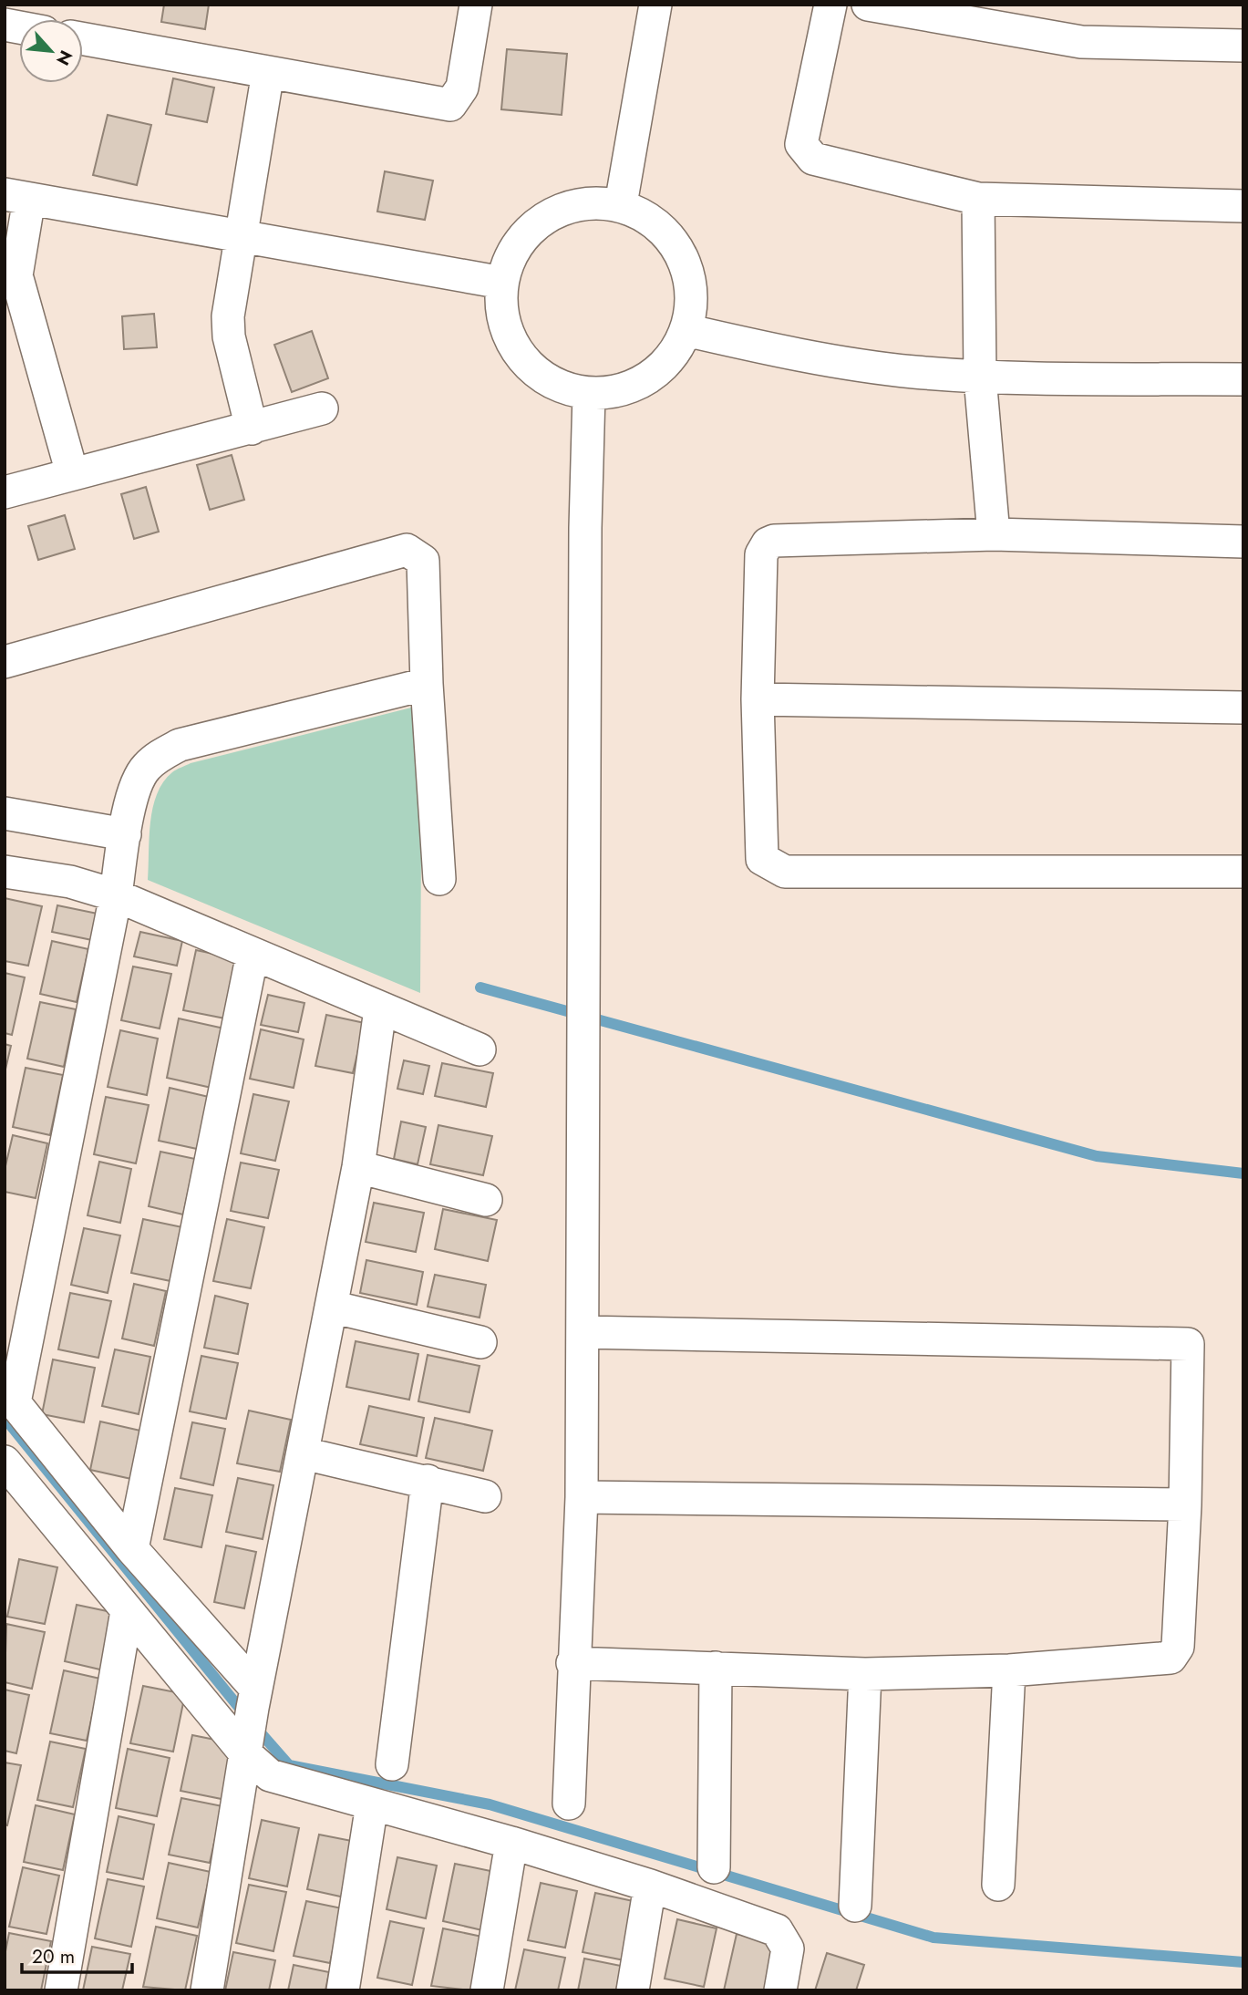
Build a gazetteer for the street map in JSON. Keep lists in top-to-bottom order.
{
  "scale_bar": "20 m",
  "north": "bottom right"
}
